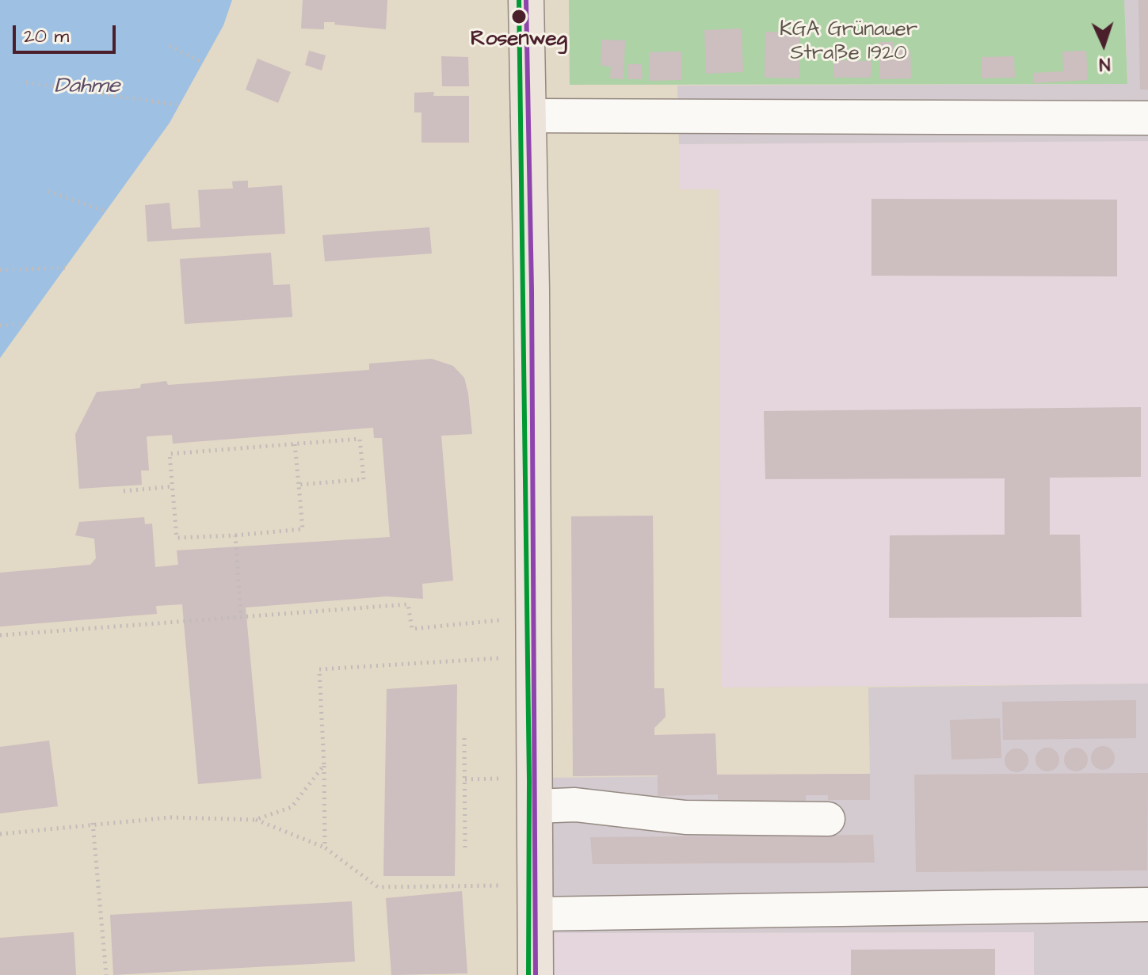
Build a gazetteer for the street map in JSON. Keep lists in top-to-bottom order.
{
  "water": ["Dahme"],
  "parks": ["KGA Grünauer Straße 1920"],
  "places": ["Rosenweg"],
  "scale_bar": "20 m",
  "north": "bottom"
}
